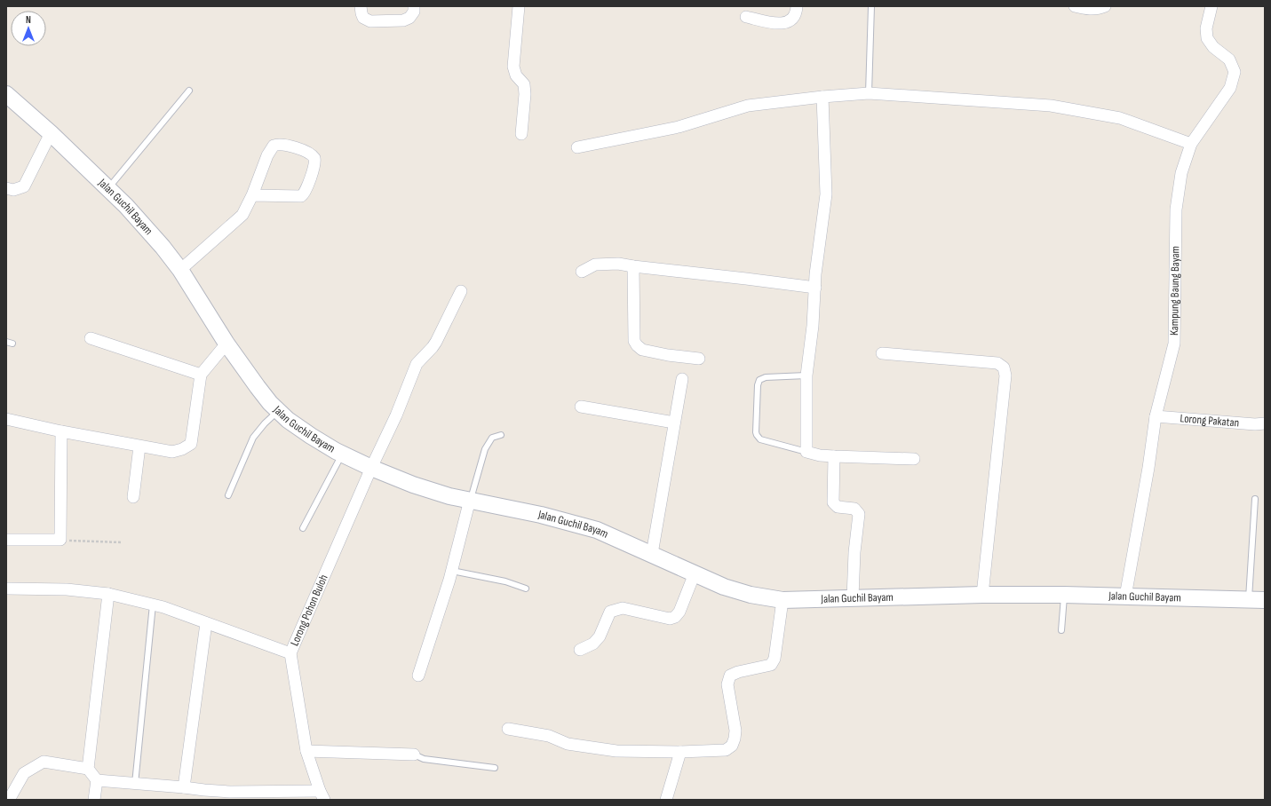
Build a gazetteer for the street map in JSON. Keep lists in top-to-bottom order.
{
  "streets": {
    "main road": ["Jalan Guchil Bayam"],
    "street": ["Kampung Baung Bayam", "Lorong Pakatan", "Lorong Pohon Buloh"]
  },
  "crossings": [
    ["Jalan Guchil Bayam", "Kampung Baung Bayam"],
    ["Jalan Guchil Bayam", "Lorong Pohon Buloh"],
    ["Kampung Baung Bayam", "Lorong Pakatan"]
  ],
  "north": "top"
}
